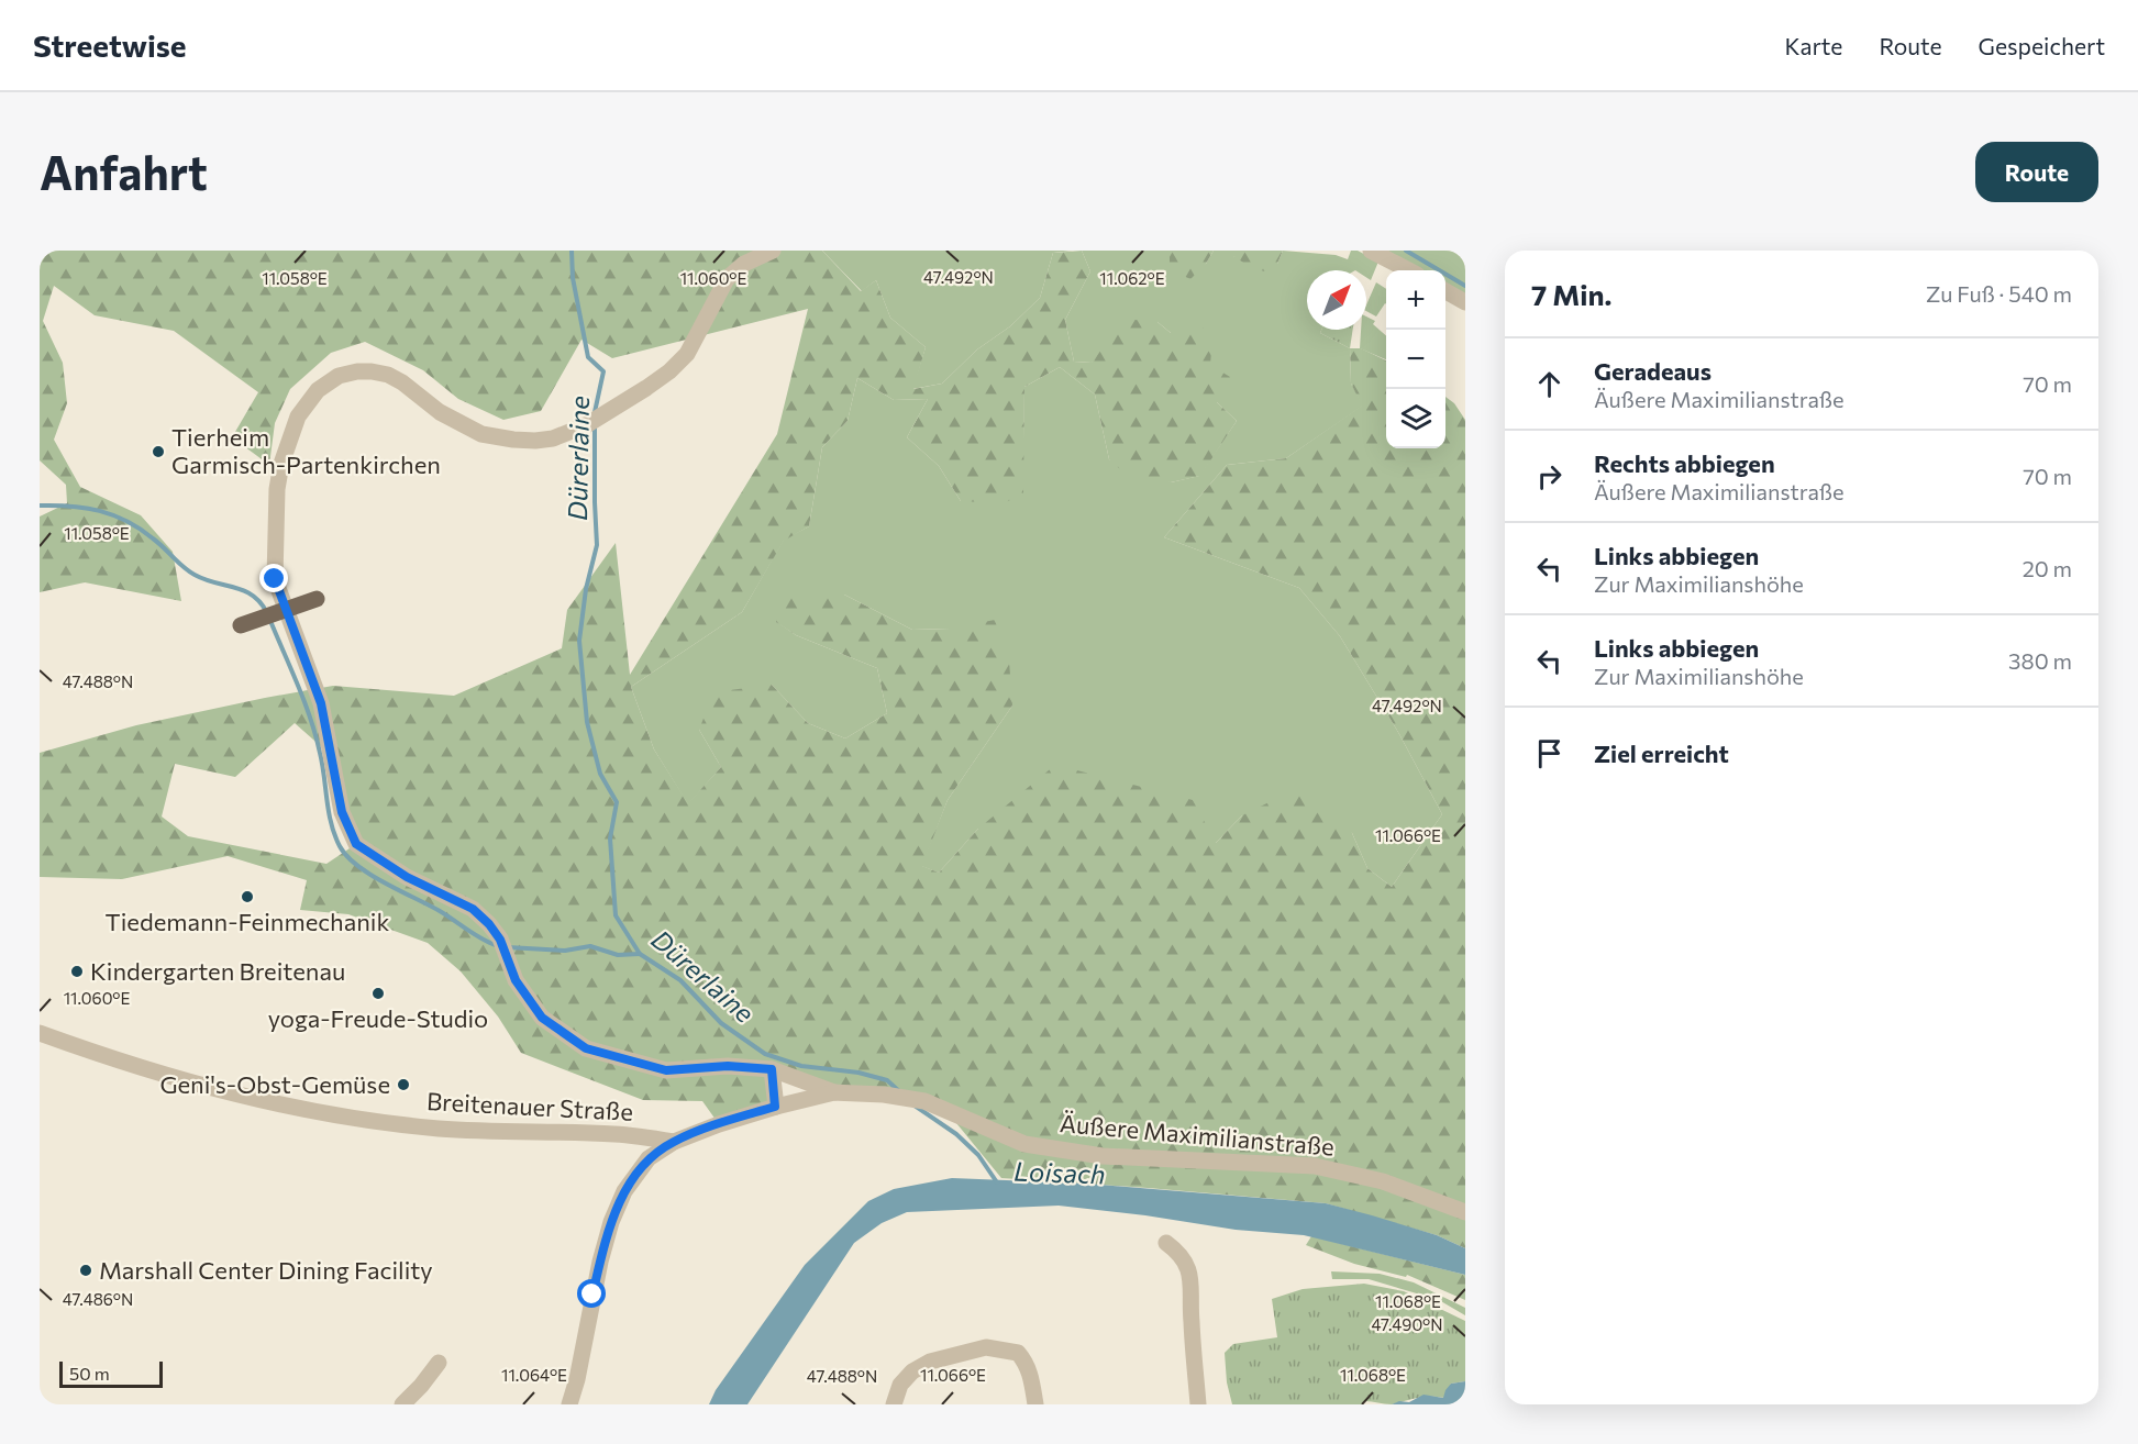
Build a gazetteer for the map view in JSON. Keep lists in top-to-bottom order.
{
  "streets": {
    "street": ["Breitenauer Straße", "Äußere Maximilianstraße"]
  },
  "crossings": [
    ["Breitenauer Straße", "Äußere Maximilianstraße"]
  ],
  "water": ["Dürerlaine", "Loisach"],
  "places": [
    "Tierheim Garmisch-Partenkirchen",
    "Tiedemann-Feinmechanik",
    "Kindergarten Breitenau",
    "yoga-Freude-Studio",
    "Geni's-Obst-Gemüse",
    "Marshall Center Dining Facility"
  ],
  "scale_bar": "50 m",
  "north": "top right",
  "page": {
    "header": "Streetwise",
    "nav": ["Karte", "Route", "Gespeichert"],
    "buttons": "Route",
    "title": "Anfahrt",
    "heading": ["7 Min.", "Zu Fuß · 540 m"],
    "map_buttons": ["+", "−"],
    "list": [
      ["Geradeaus", "Äußere Maximilianstraße", "70 m"],
      ["Rechts abbiegen", "Äußere Maximilianstraße", "70 m"],
      ["Links abbiegen", "Zur Maximilianshöhe", "20 m"],
      ["Links abbiegen", "Zur Maximilianshöhe", "380 m"],
      "Ziel erreicht"
    ],
    "scale": "50 m"
  },
  "coordinates": [
    "47.492°N",
    "11.058°E",
    "11.060°E",
    "11.062°E",
    "47.488°N",
    "11.066°E",
    "47.486°N",
    "11.068°E",
    "47.490°N",
    "11.064°E"
  ]
}
